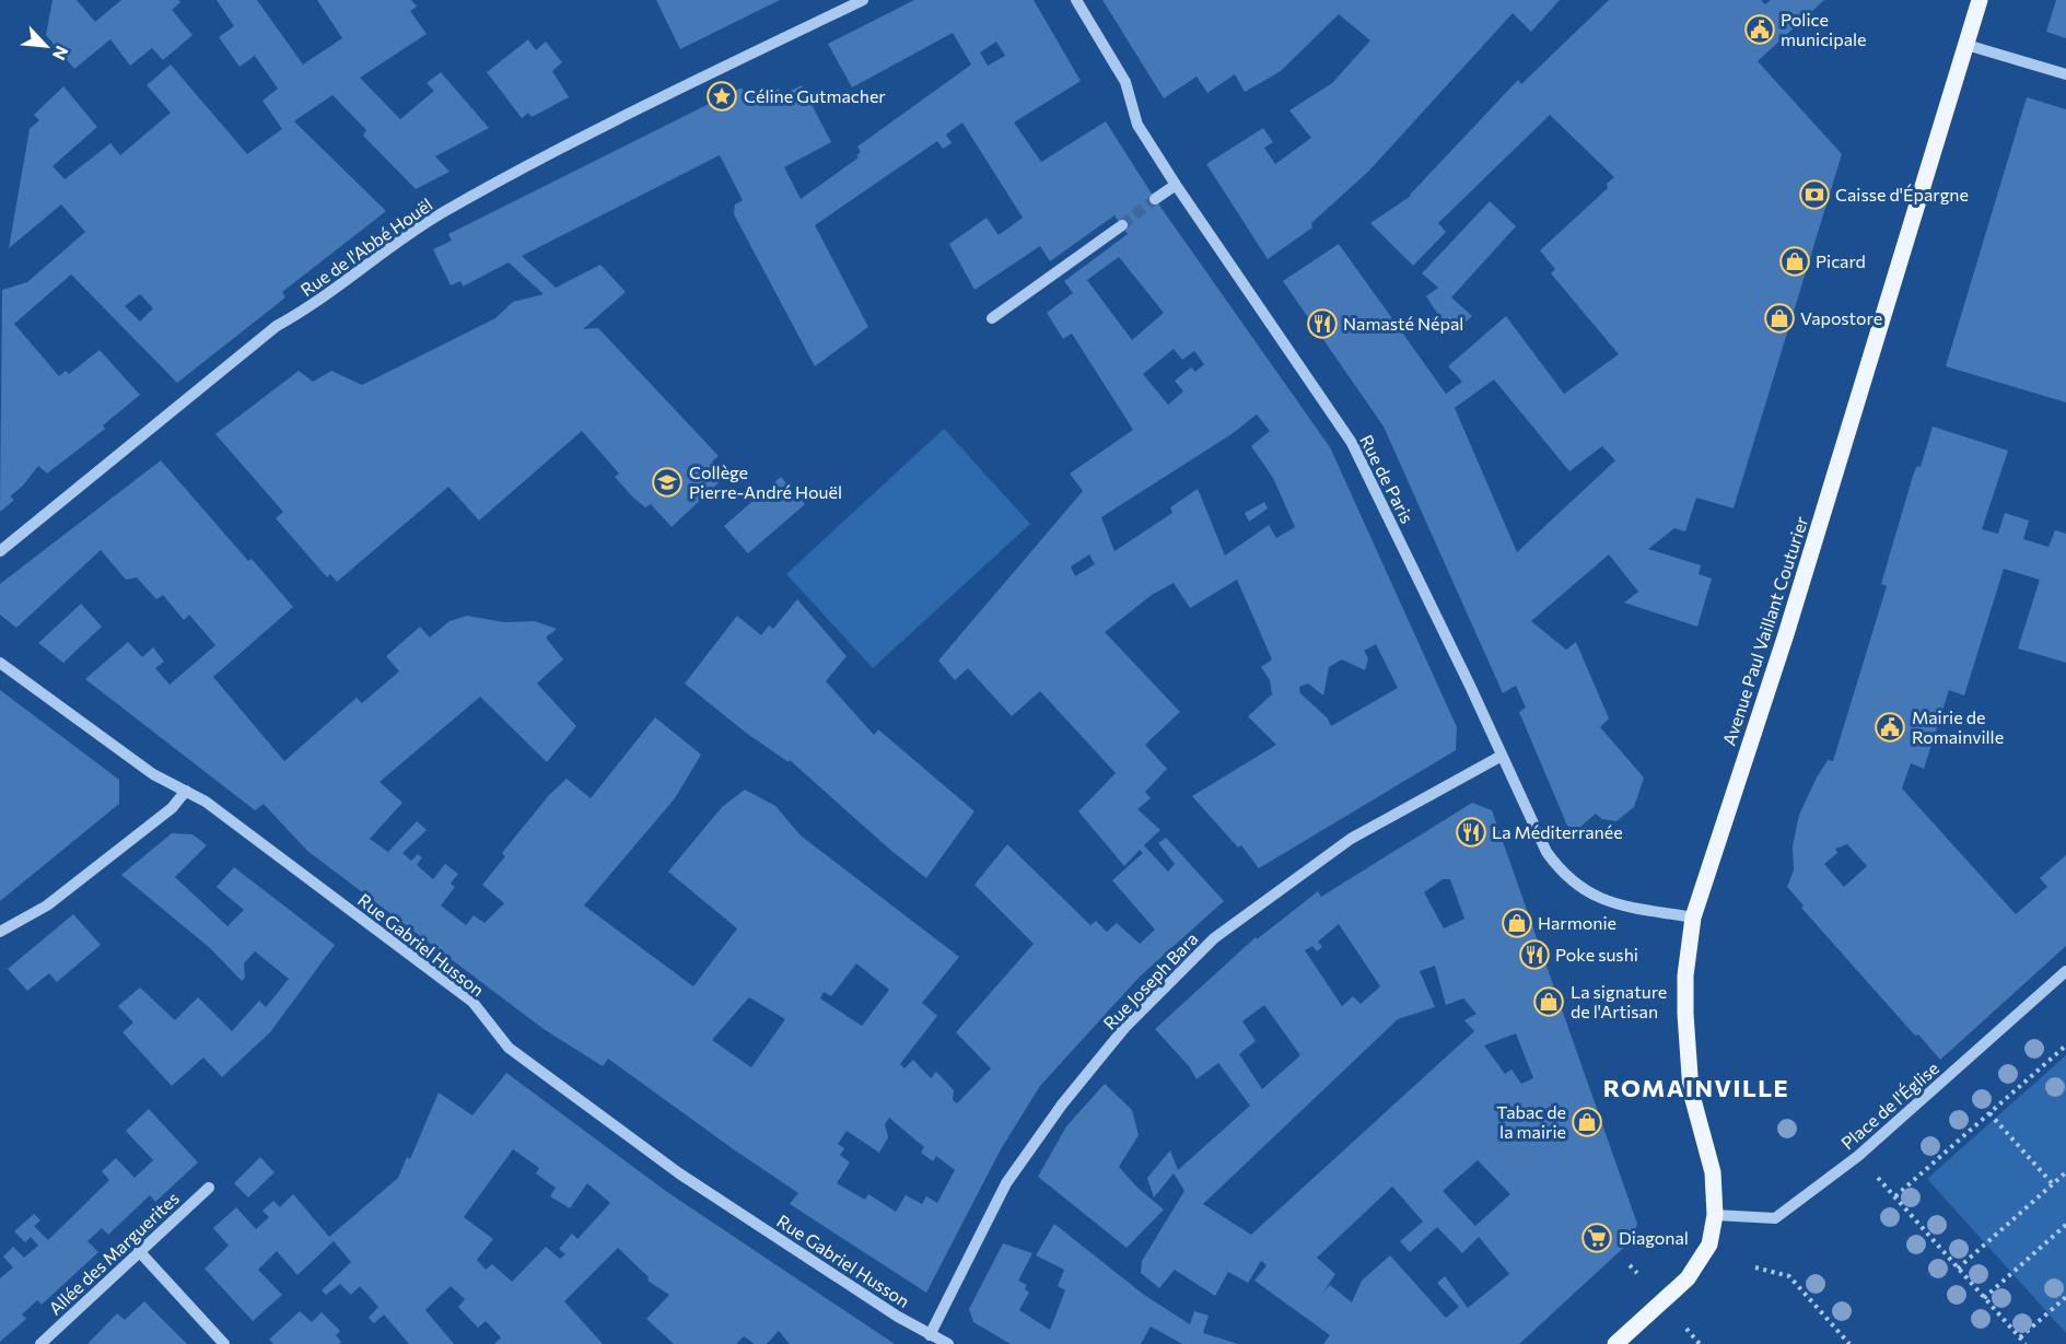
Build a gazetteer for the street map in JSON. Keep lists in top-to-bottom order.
{
  "streets": {
    "main road": ["Avenue Paul Vaillant Couturier"],
    "street": [
      "Rue de l'Abbé Houël",
      "Rue de Paris",
      "Rue Gabriel Husson",
      "Rue Joseph Bara",
      "Place de l'Église",
      "Allée des Marguerites"
    ]
  },
  "crossings": [
    ["Rue de Paris", "Avenue Paul Vaillant Couturier"],
    ["Rue de Paris", "Rue Joseph Bara"],
    ["Avenue Paul Vaillant Couturier", "Place de l'Église"],
    ["Rue Gabriel Husson", "Rue Joseph Bara"]
  ],
  "districts": ["ROMAINVILLE"],
  "places": {
    "public building": ["Police municipale", "Mairie de Romainville"],
    "place": ["Céline Gutmacher"],
    "bank": ["Caisse d'Épargne"],
    "shop": [
      "Picard",
      "Vapostore",
      "Harmonie",
      "La signature de l'Artisan",
      "Tabac de la mairie"
    ],
    "restaurant": ["Namasté Népal", "La Méditerranée", "Poke sushi"],
    "school or university": ["Collège Pierre-André Houël"],
    "supermarket": ["Diagonal"]
  },
  "north": "bottom right"
}
